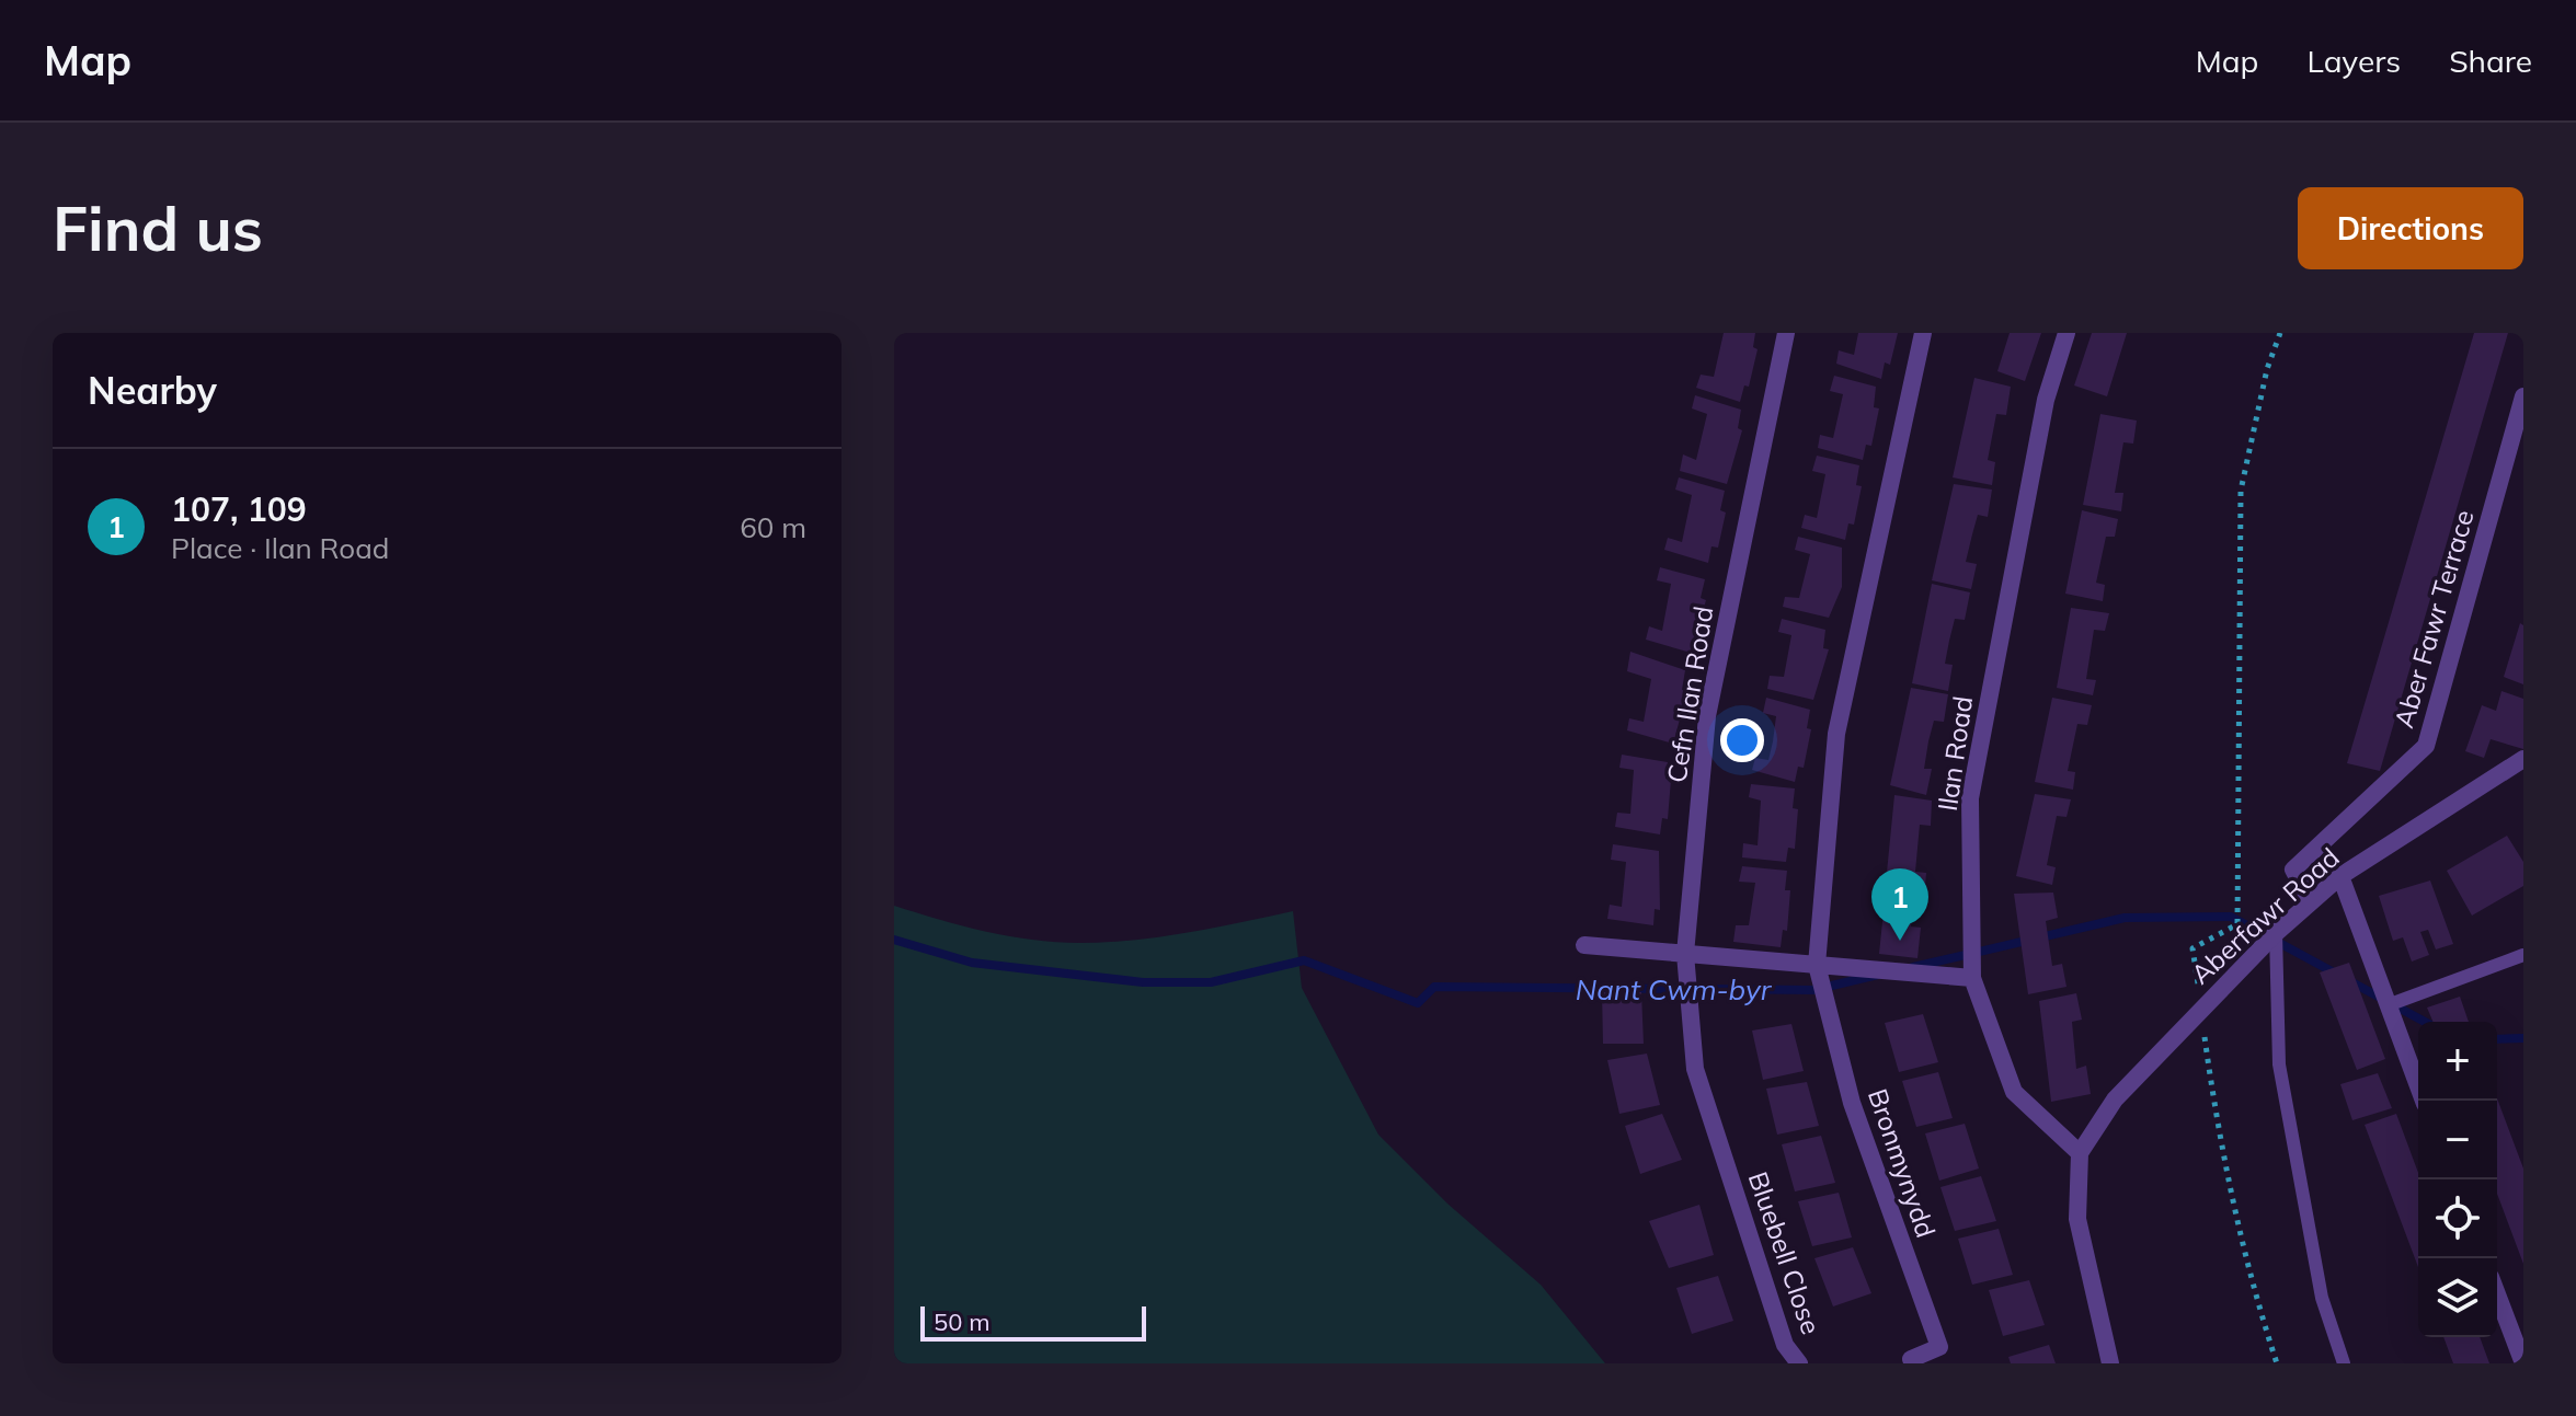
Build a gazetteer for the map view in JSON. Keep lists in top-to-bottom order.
{
  "streets": {
    "street": [
      "Aber Fawr Terrace",
      "Cefn Ilan Road",
      "Ilan Road",
      "Aberfawr Road",
      "Bronmynydd",
      "Bluebell Close"
    ]
  },
  "crossings": [
    ["Aber Fawr Terrace", "Aberfawr Road"],
    ["Cefn Ilan Road", "Bluebell Close"],
    ["Ilan Road", "Aberfawr Road"]
  ],
  "water": ["Nant Cwm-byr"],
  "scale_bar": "50 m",
  "page": {
    "header": "Map",
    "nav": ["Map", "Layers", "Share"],
    "buttons": "Directions",
    "title": "Find us",
    "heading": "Nearby",
    "list": [
      {
        "mark": "1",
        "name": "107, 109",
        "note": "Place · Ilan Road",
        "value": "60 m"
      }
    ],
    "pins": "1",
    "map_buttons": ["+", "−"],
    "scale": "50 m"
  }
}
